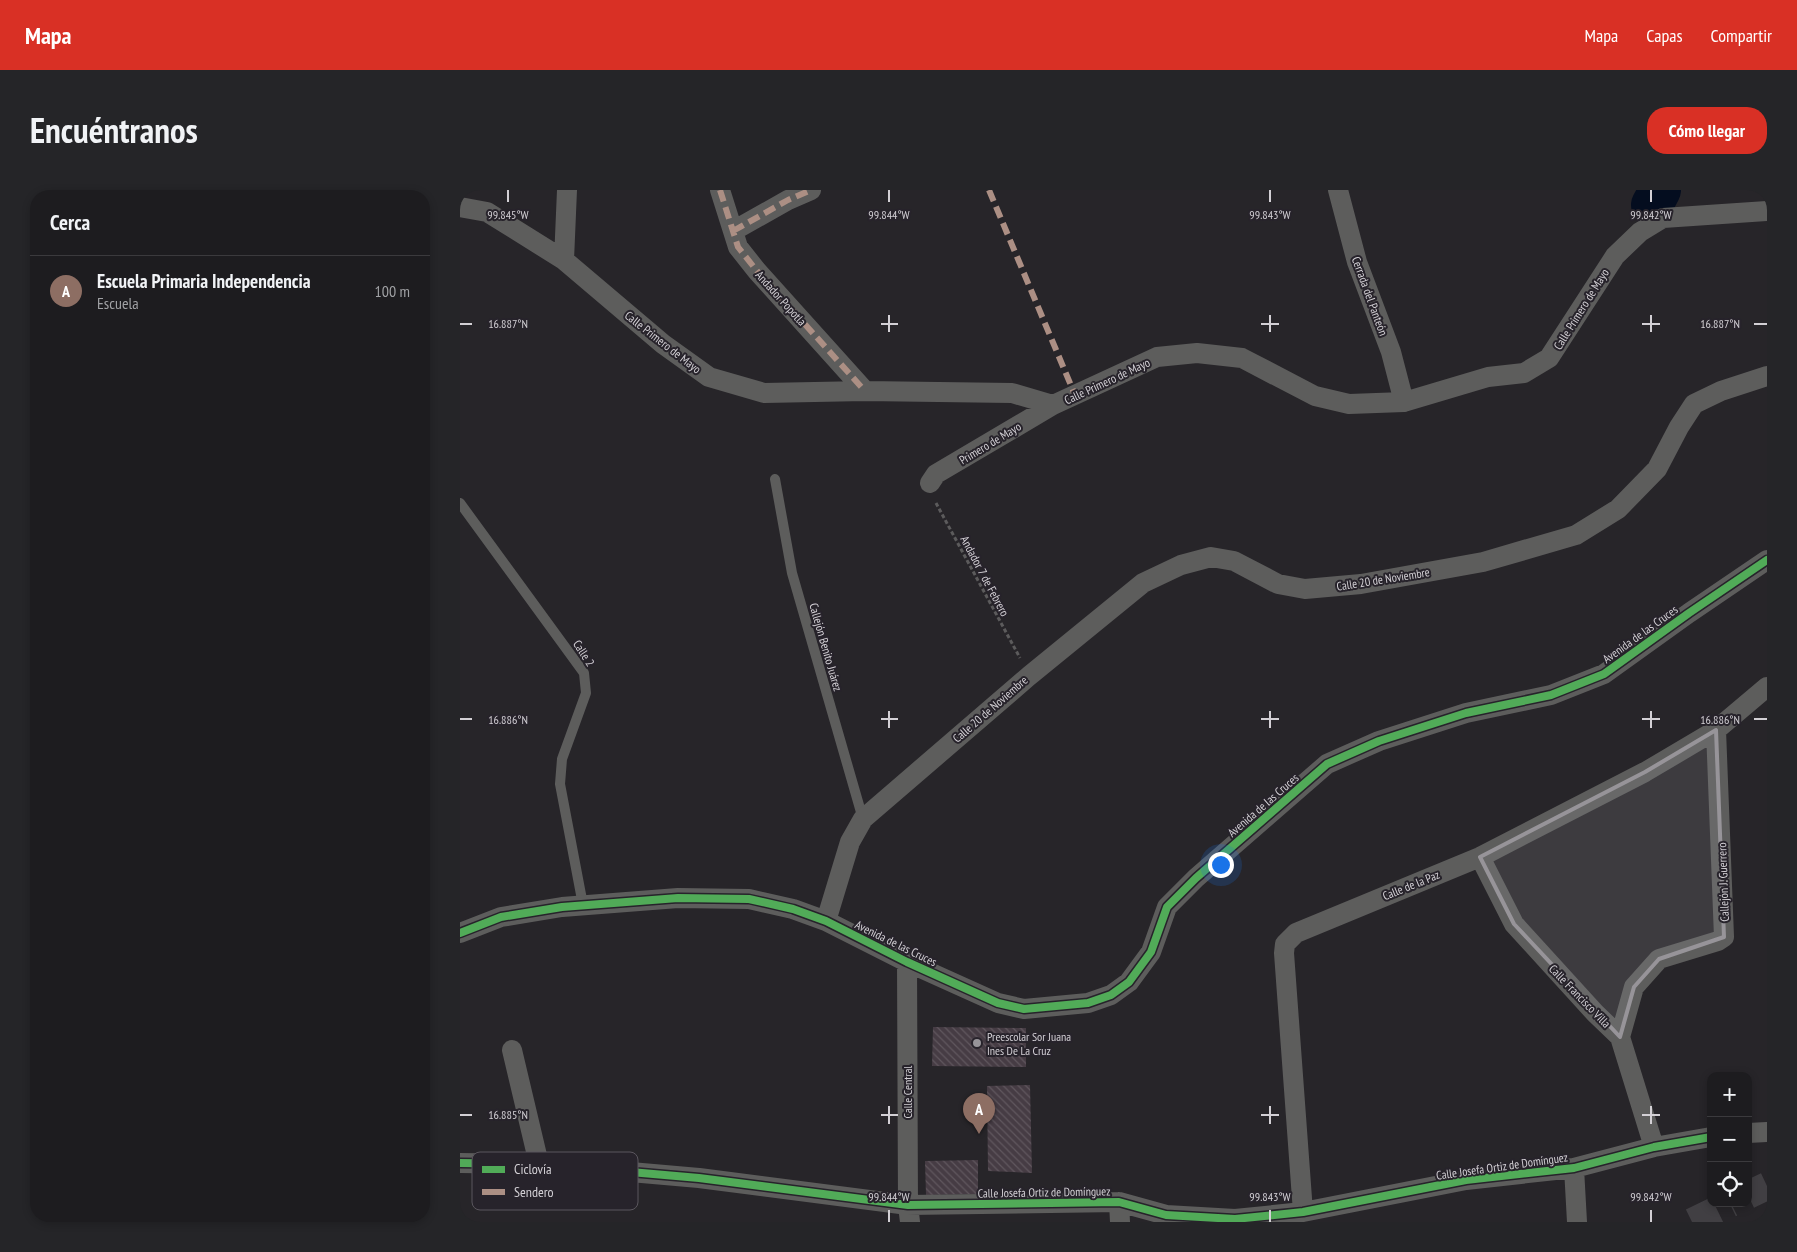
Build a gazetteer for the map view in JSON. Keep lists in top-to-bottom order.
{
  "streets": {
    "street": [
      "Cerrada del Panteón",
      "Andador Popotla",
      "Calle Primero de Mayo",
      "Primero de Mayo",
      "Calle 20 de Noviembre",
      "Avenida de las Cruces",
      "Callejón J. Guerrero",
      "Calle de la Paz",
      "Calle Francisco Villa",
      "Calle Central",
      "Calle Josefa Ortiz de Domínguez"
    ],
    "lane": ["Callejón Benito Juárez", "Calle 2"],
    "path": ["Andador 7 de Febrero"]
  },
  "crossings": [
    ["Cerrada del Panteón", "Calle Primero de Mayo"],
    ["Andador Popotla", "Calle Primero de Mayo"],
    ["Calle Primero de Mayo", "Primero de Mayo"],
    ["Primero de Mayo", "Andador 7 de Febrero"],
    ["Andador 7 de Febrero", "Calle 20 de Noviembre"],
    ["Calle 20 de Noviembre", "Avenida de las Cruces"],
    ["Calle 20 de Noviembre", "Callejón Benito Juárez"],
    ["Avenida de las Cruces", "Calle 2"],
    ["Avenida de las Cruces", "Calle Central"],
    ["Callejón J. Guerrero", "Calle de la Paz"],
    ["Callejón J. Guerrero", "Calle Francisco Villa"],
    ["Calle de la Paz", "Calle Francisco Villa"],
    ["Calle de la Paz", "Calle Josefa Ortiz de Domínguez"],
    ["Calle Francisco Villa", "Calle Josefa Ortiz de Domínguez"],
    ["Calle Central", "Calle Josefa Ortiz de Domínguez"]
  ],
  "places": ["Preescolar Sor Juana Ines De La Cruz"],
  "legend": ["Ciclovía", "Sendero"],
  "page": {
    "header": "Mapa",
    "nav": ["Mapa", "Capas", "Compartir"],
    "title": "Encuéntranos",
    "buttons": "Cómo llegar",
    "heading": "Cerca",
    "list": [
      {
        "mark": "A",
        "name": "Escuela Primaria Independencia",
        "note": "Escuela",
        "value": "100 m"
      }
    ],
    "map_buttons": ["+", "−"],
    "pins": "A"
  },
  "coordinates": [
    "99.845°W",
    "99.844°W",
    "99.843°W",
    "99.842°W",
    "16.887°N",
    "16.886°N",
    "16.885°N"
  ]
}
